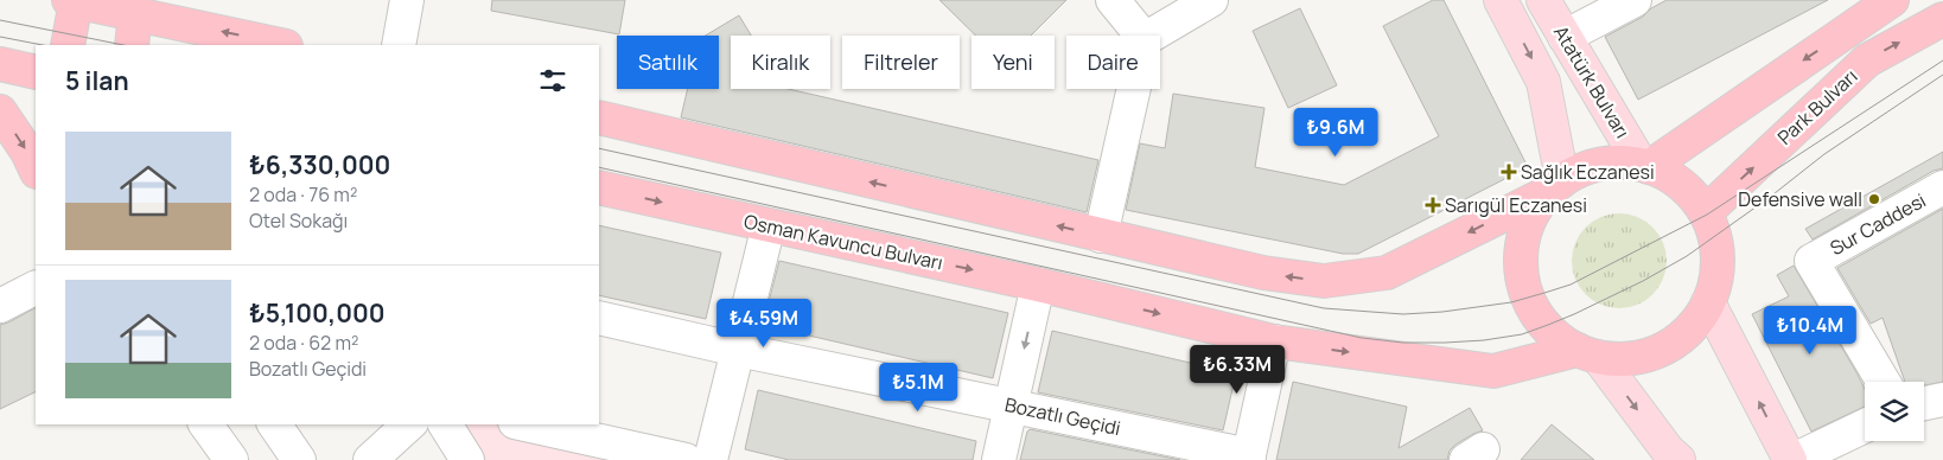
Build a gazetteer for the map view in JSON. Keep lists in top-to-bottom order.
{
  "streets": {
    "highway": ["Park Bulvarı", "Osman Kavuncu Bulvarı"],
    "main road": ["Atatürk Bulvarı"],
    "street": ["Sur Caddesi", "Bozatlı Geçidi"]
  },
  "crossings": [
    ["Atatürk Bulvarı", "Park Bulvarı"],
    ["Atatürk Bulvarı", "Osman Kavuncu Bulvarı"],
    ["Park Bulvarı", "Osman Kavuncu Bulvarı"]
  ],
  "places": {
    "health": ["Sağlık Eczanesi", "Sarıgül Eczanesi"],
    "other": ["Defensive wall"]
  },
  "page": {
    "chip": [
      "Satılık",
      "Kiralık",
      "Filtreler",
      "Yeni",
      "Daire"
    ],
    "heading": "5 ilan",
    "price": [
      "₺9.6M",
      "₺4.59M",
      "₺10.4M",
      "₺6.33M",
      "₺5.1M"
    ],
    "list": [
      {
        "name": "₺6,330,000",
        "note": "2 oda · 76 m² · Otel Sokağı"
      },
      {
        "name": "₺5,100,000",
        "note": "2 oda · 62 m² · Bozatlı Geçidi"
      }
    ]
  }
}
